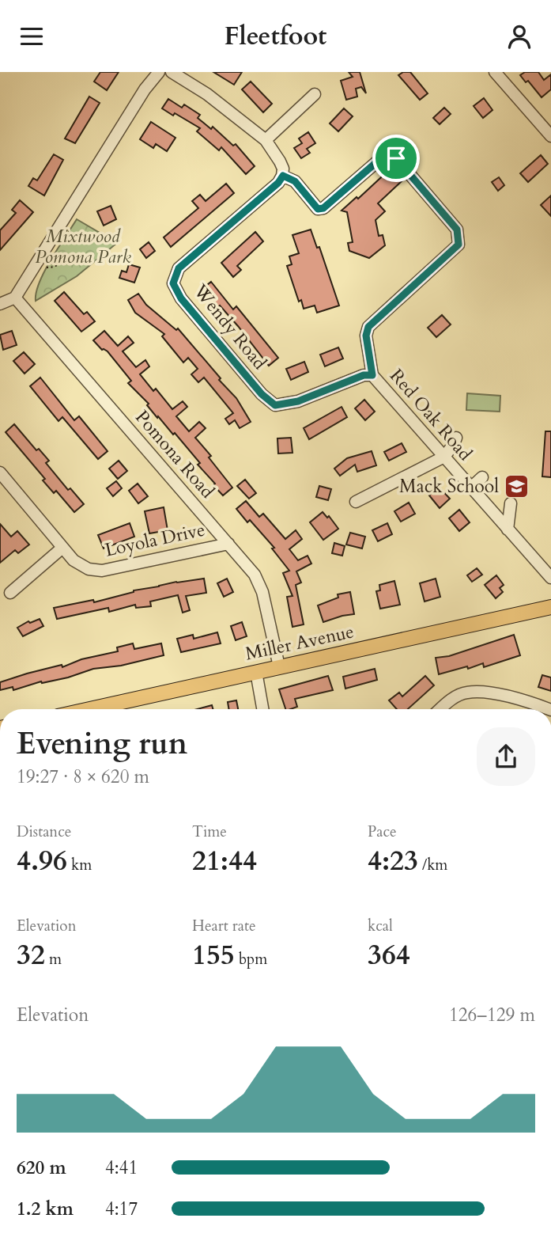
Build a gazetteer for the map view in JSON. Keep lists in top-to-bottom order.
{
  "streets": {
    "main road": ["Miller Avenue"],
    "street": [
      "Wendy Road",
      "Red Oak Road",
      "Pomona Road",
      "Loyola Drive"
    ]
  },
  "crossings": [
    ["Wendy Road", "Red Oak Road"],
    ["Pomona Road", "Loyola Drive"],
    ["Pomona Road", "Miller Avenue"]
  ],
  "parks": ["Mixtwood Pomona Park"],
  "places": {
    "school or university": ["Mack School"]
  },
  "page": {
    "header": "Fleetfoot",
    "heading": ["Evening run", "19:27 · 8 × 620 m"],
    "stats": [
      ["Distance", "4.96 km"],
      ["Time", "21:44"],
      ["Pace", "4:23 /km"],
      ["Elevation", "32 m"],
      ["Heart rate", "155 bpm"],
      ["kcal", "364"]
    ],
    "chart": ["Elevation", "126–129 m"],
    "list": [
      {
        "name": "620 m",
        "note": "4:41"
      },
      {
        "name": "1.2 km",
        "note": "4:17"
      }
    ]
  }
}
